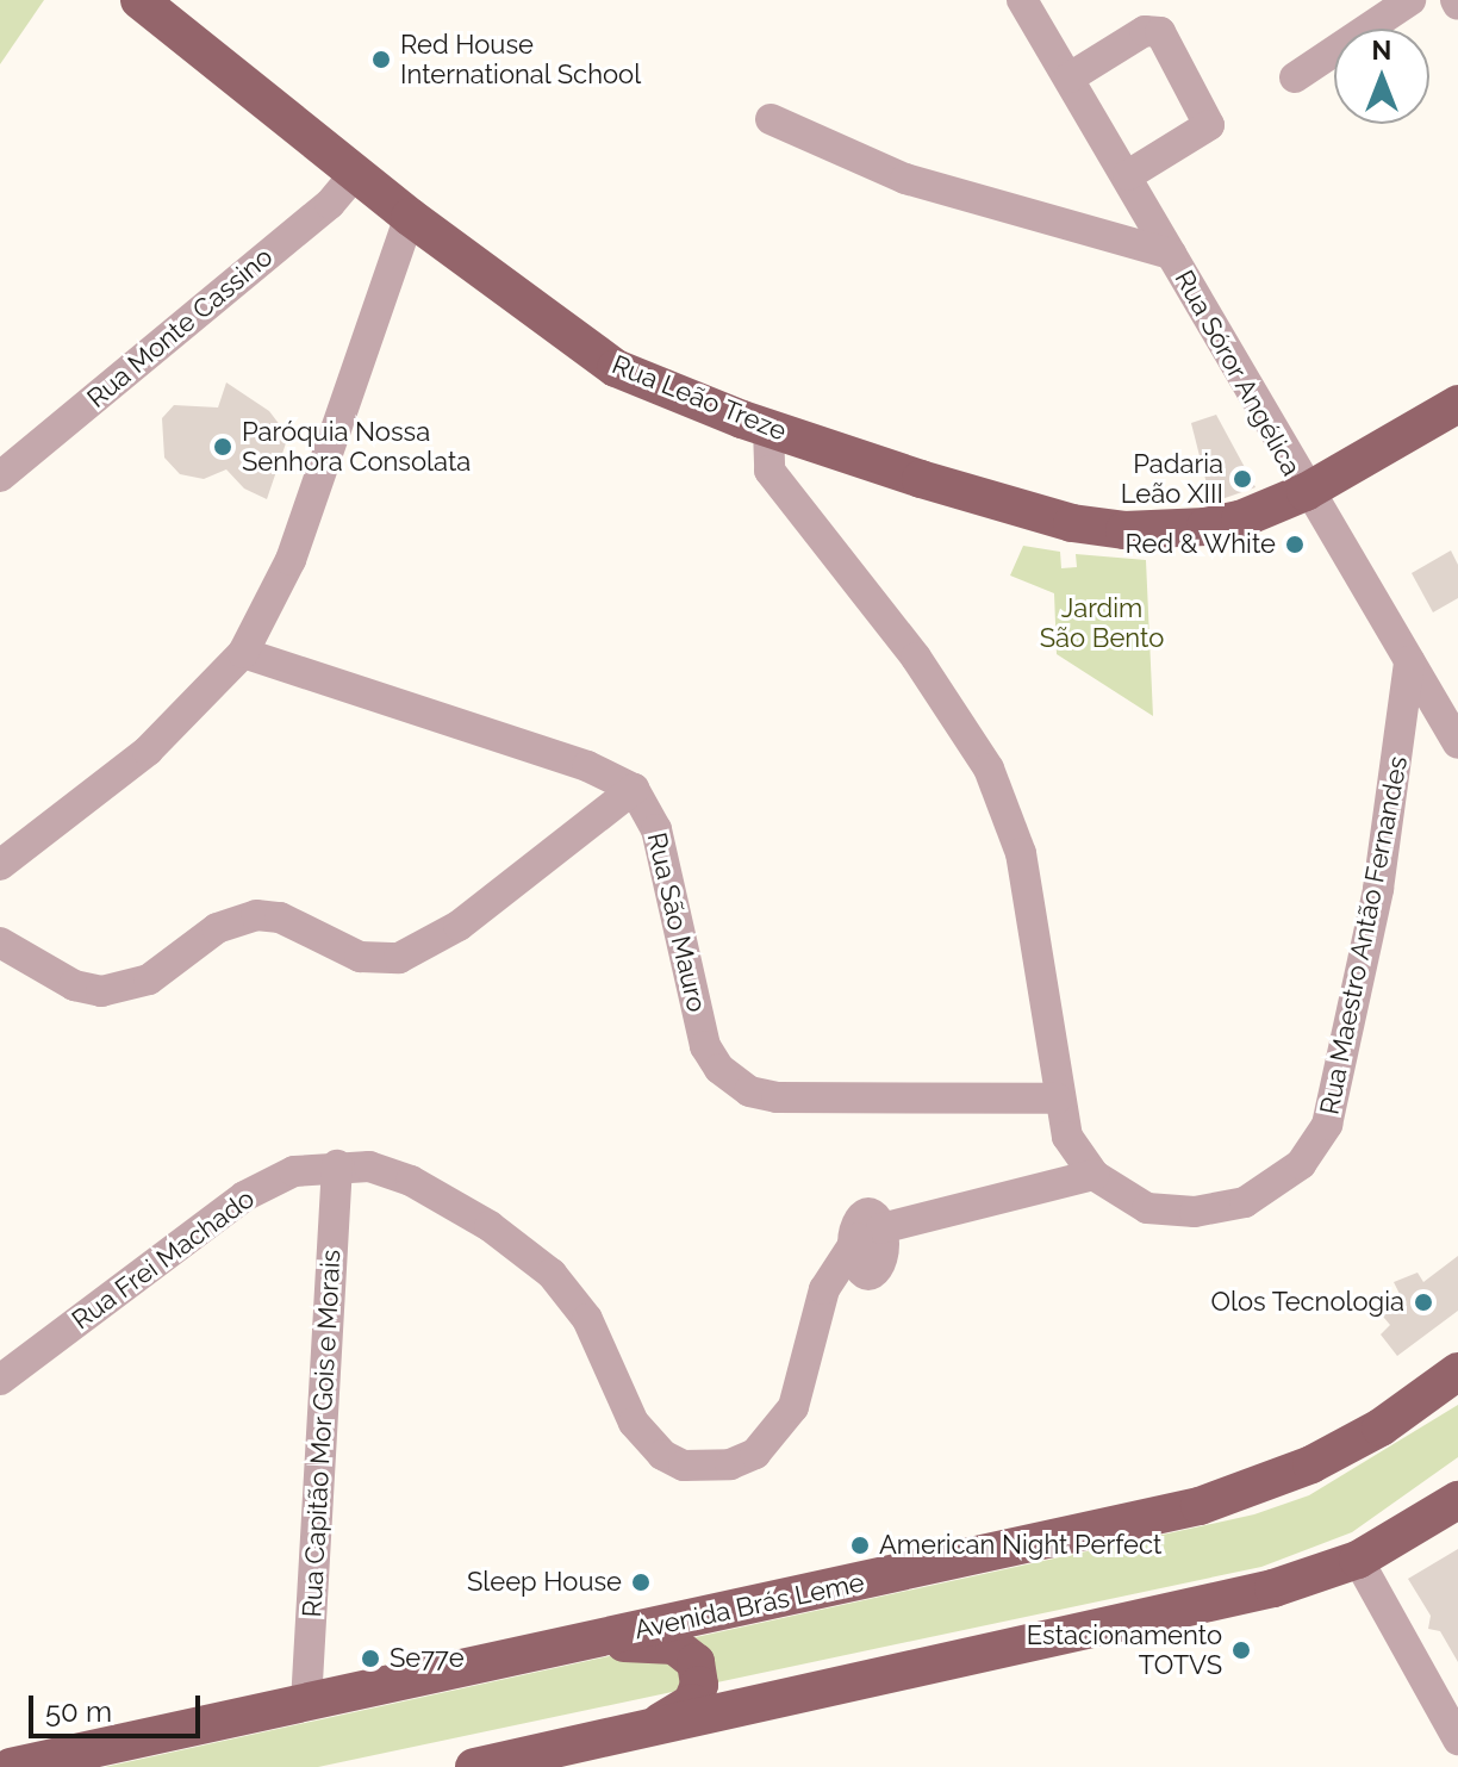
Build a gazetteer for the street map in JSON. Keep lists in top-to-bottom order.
{
  "streets": {
    "main road": ["Rua Leão Treze", "Avenida Brás Leme"],
    "street": [
      "Rua Monte Cassino",
      "Rua Sóror Angélica",
      "Rua São Mauro",
      "Rua Maestro Antão Fernandes",
      "Rua Frei Machado",
      "Rua Capitão Mor Gois e Morais"
    ]
  },
  "crossings": [
    ["Rua Monte Cassino", "Rua Leão Treze"],
    ["Rua Sóror Angélica", "Rua Leão Treze"],
    ["Rua Sóror Angélica", "Rua Maestro Antão Fernandes"],
    ["Rua Leão Treze", "Rua Maestro Antão Fernandes"],
    ["Rua São Mauro", "Rua Maestro Antão Fernandes"],
    ["Rua Maestro Antão Fernandes", "Rua Frei Machado"],
    ["Rua Frei Machado", "Rua Capitão Mor Gois e Morais"],
    ["Rua Capitão Mor Gois e Morais", "Avenida Brás Leme"]
  ],
  "parks": ["Jardim São Bento"],
  "places": [
    "Red House International School",
    "Paróquia Nossa Senhora Consolata",
    "Padaria Leão XIII",
    "Red & White",
    "Olos Tecnologia",
    "American Night Perfect",
    "Sleep House",
    "Estacionamento TOTVS",
    "Se77e"
  ],
  "scale_bar": "50 m",
  "north": "top"
}
